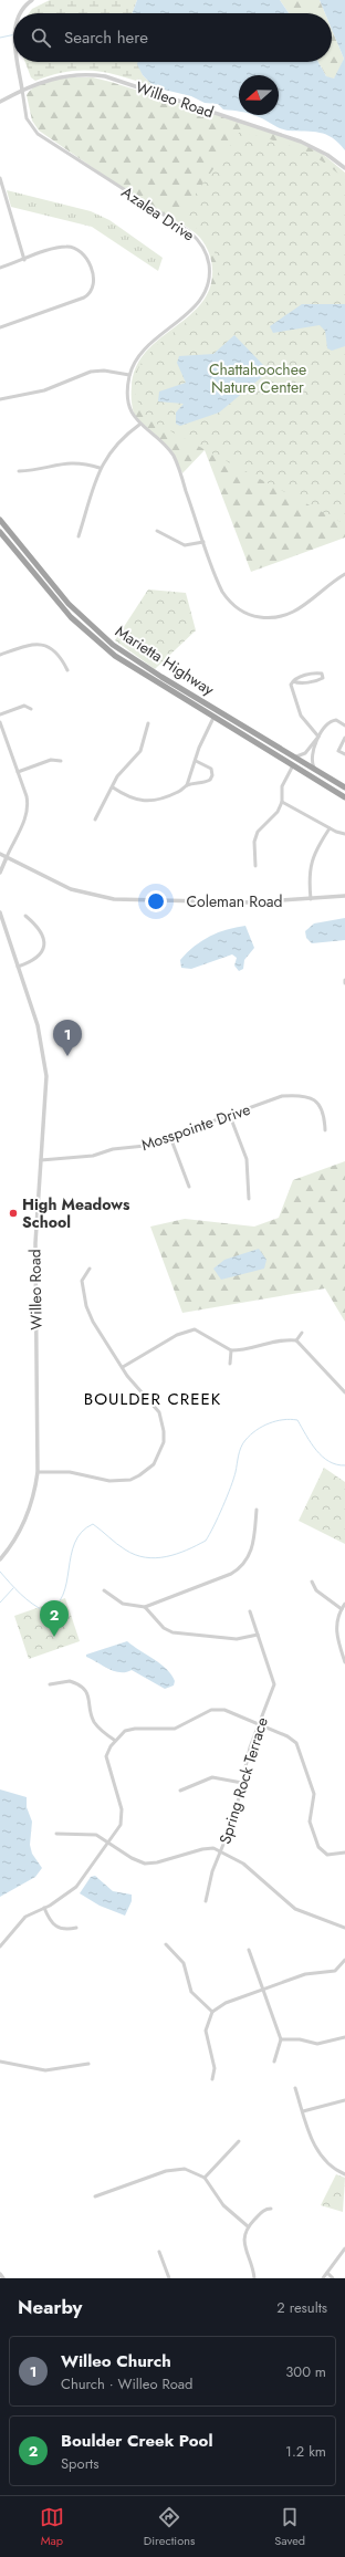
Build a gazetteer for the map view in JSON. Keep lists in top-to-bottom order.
{
  "streets": {
    "highway": ["Marietta Highway"],
    "street": [
      "Willeo Road",
      "Azalea Drive",
      "Coleman Road",
      "Mosspointe Drive",
      "Spring Rock Terrace"
    ]
  },
  "crossings": [
    ["Willeo Road", "Azalea Drive"],
    ["Willeo Road", "Mosspointe Drive"]
  ],
  "districts": ["BOULDER CREEK"],
  "parks": ["Chattahoochee Nature Center"],
  "places": ["High Meadows School"],
  "north": "left",
  "page": {
    "search": "Search here",
    "pins": ["1", "2"],
    "heading": ["Nearby", "2 results"],
    "list": [
      {
        "mark": "1",
        "name": "Willeo Church",
        "note": "Church · Willeo Road",
        "value": "300 m"
      },
      {
        "mark": "2",
        "name": "Boulder Creek Pool",
        "note": "Sports",
        "value": "1.2 km"
      }
    ],
    "nav": ["Map", "Directions", "Saved"]
  }
}
